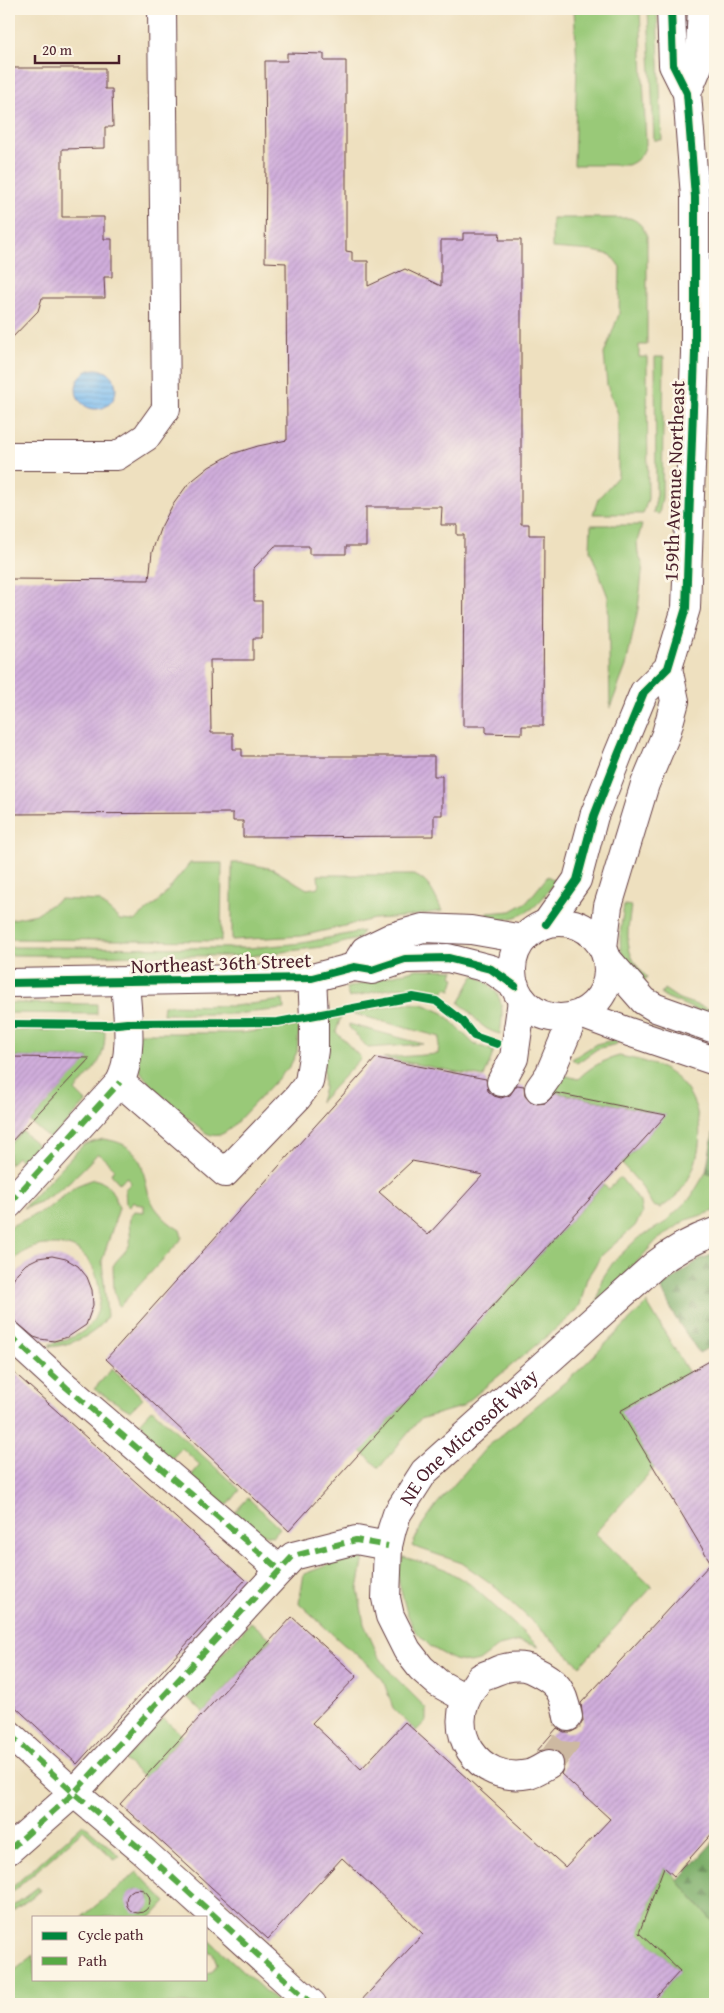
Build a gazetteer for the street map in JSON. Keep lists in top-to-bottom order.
{
  "streets": {
    "street": ["159th Avenue Northeast", "Northeast 36th Street", "NE One Microsoft Way"]
  },
  "crossings": [
    ["159th Avenue Northeast", "Northeast 36th Street"]
  ],
  "legend": ["Cycle path", "Path"],
  "scale_bar": "20 m"
}
